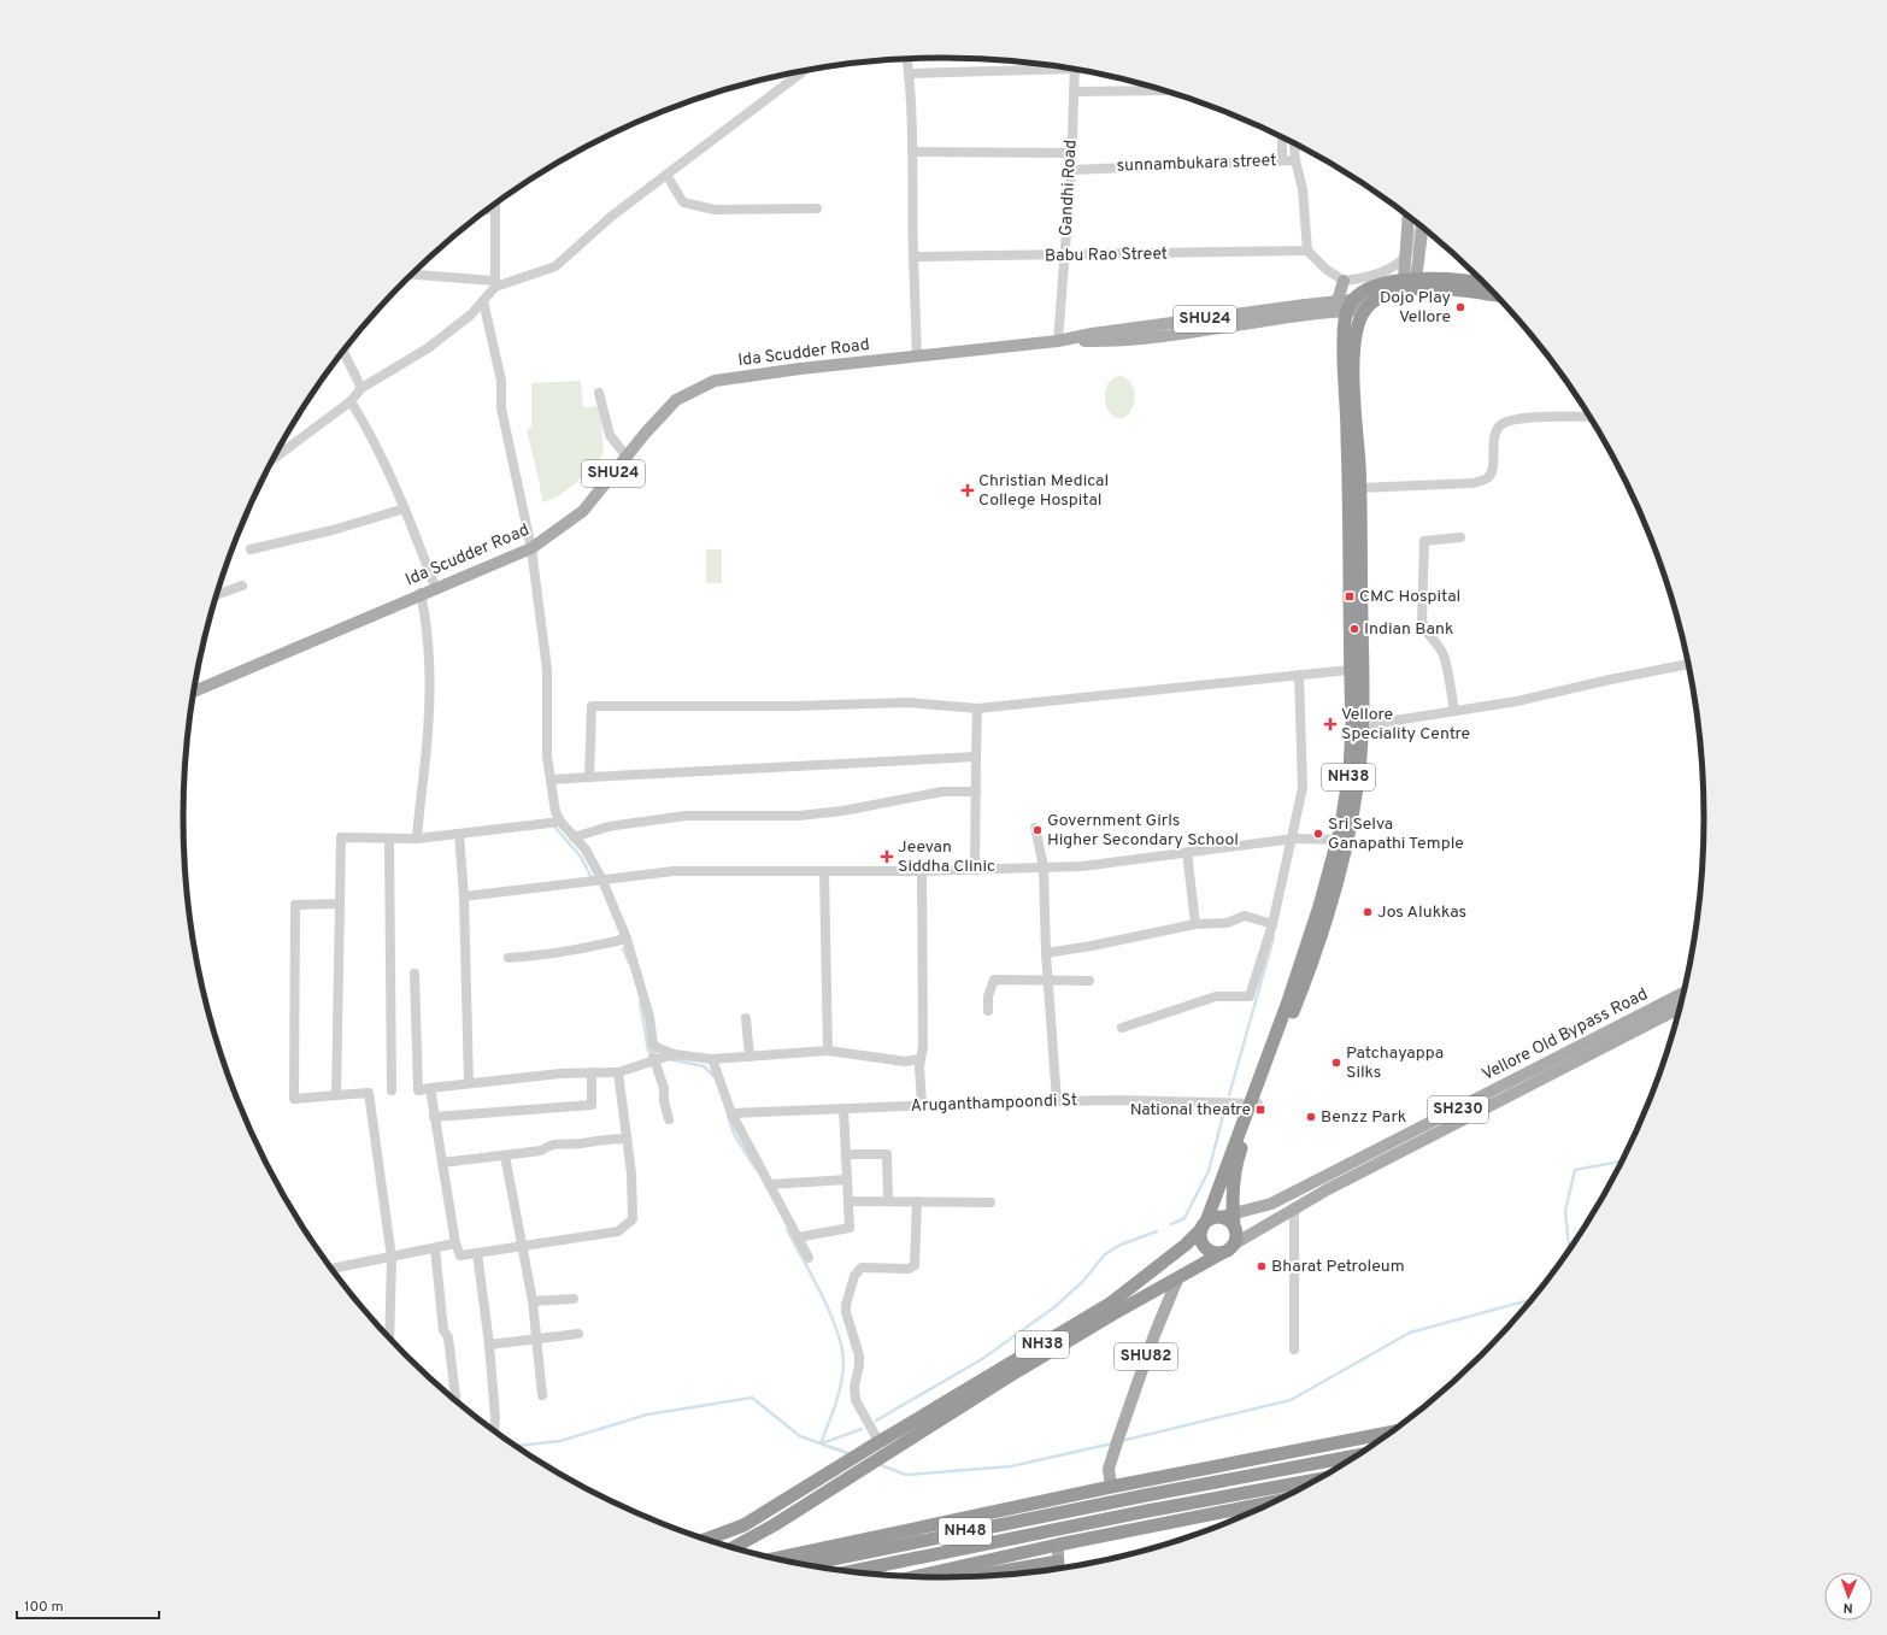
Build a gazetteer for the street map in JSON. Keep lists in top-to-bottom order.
{
  "streets": {
    "highway": ["NH38", "NH48"],
    "main road": [
      "SHU24",
      "Ida Scudder Road",
      "Vellore Old Bypass Road",
      "SH230",
      "SHU82"
    ],
    "street": [
      "sunnambukara street",
      "Gandhi Road",
      "Babu Rao Street",
      "Aruganthampoondi St"
    ]
  },
  "crossings": [
    ["sunnambukara street", "Gandhi Road"],
    ["Gandhi Road", "Babu Rao Street"],
    ["Gandhi Road", "SHU24"],
    ["Gandhi Road", "Ida Scudder Road"],
    ["SHU24", "Ida Scudder Road"],
    ["SHU24", "NH38"],
    ["NH38", "Vellore Old Bypass Road"],
    ["NH38", "Aruganthampoondi St"],
    ["NH38", "SHU82"]
  ],
  "places": {
    "other": [
      "Dojo Play Vellore",
      "Indian Bank",
      "Government Girls Higher Secondary School",
      "Sri Selva Ganapathi Temple",
      "Jos Alukkas",
      "Patchayappa Silks",
      "Benzz Park",
      "Bharat Petroleum"
    ],
    "health": ["Christian Medical College Hospital", "Vellore Speciality Centre", "Jeevan Siddha Clinic"],
    "transit": ["CMC Hospital", "National theatre"]
  },
  "scale_bar": "100 m",
  "north": "bottom"
}
